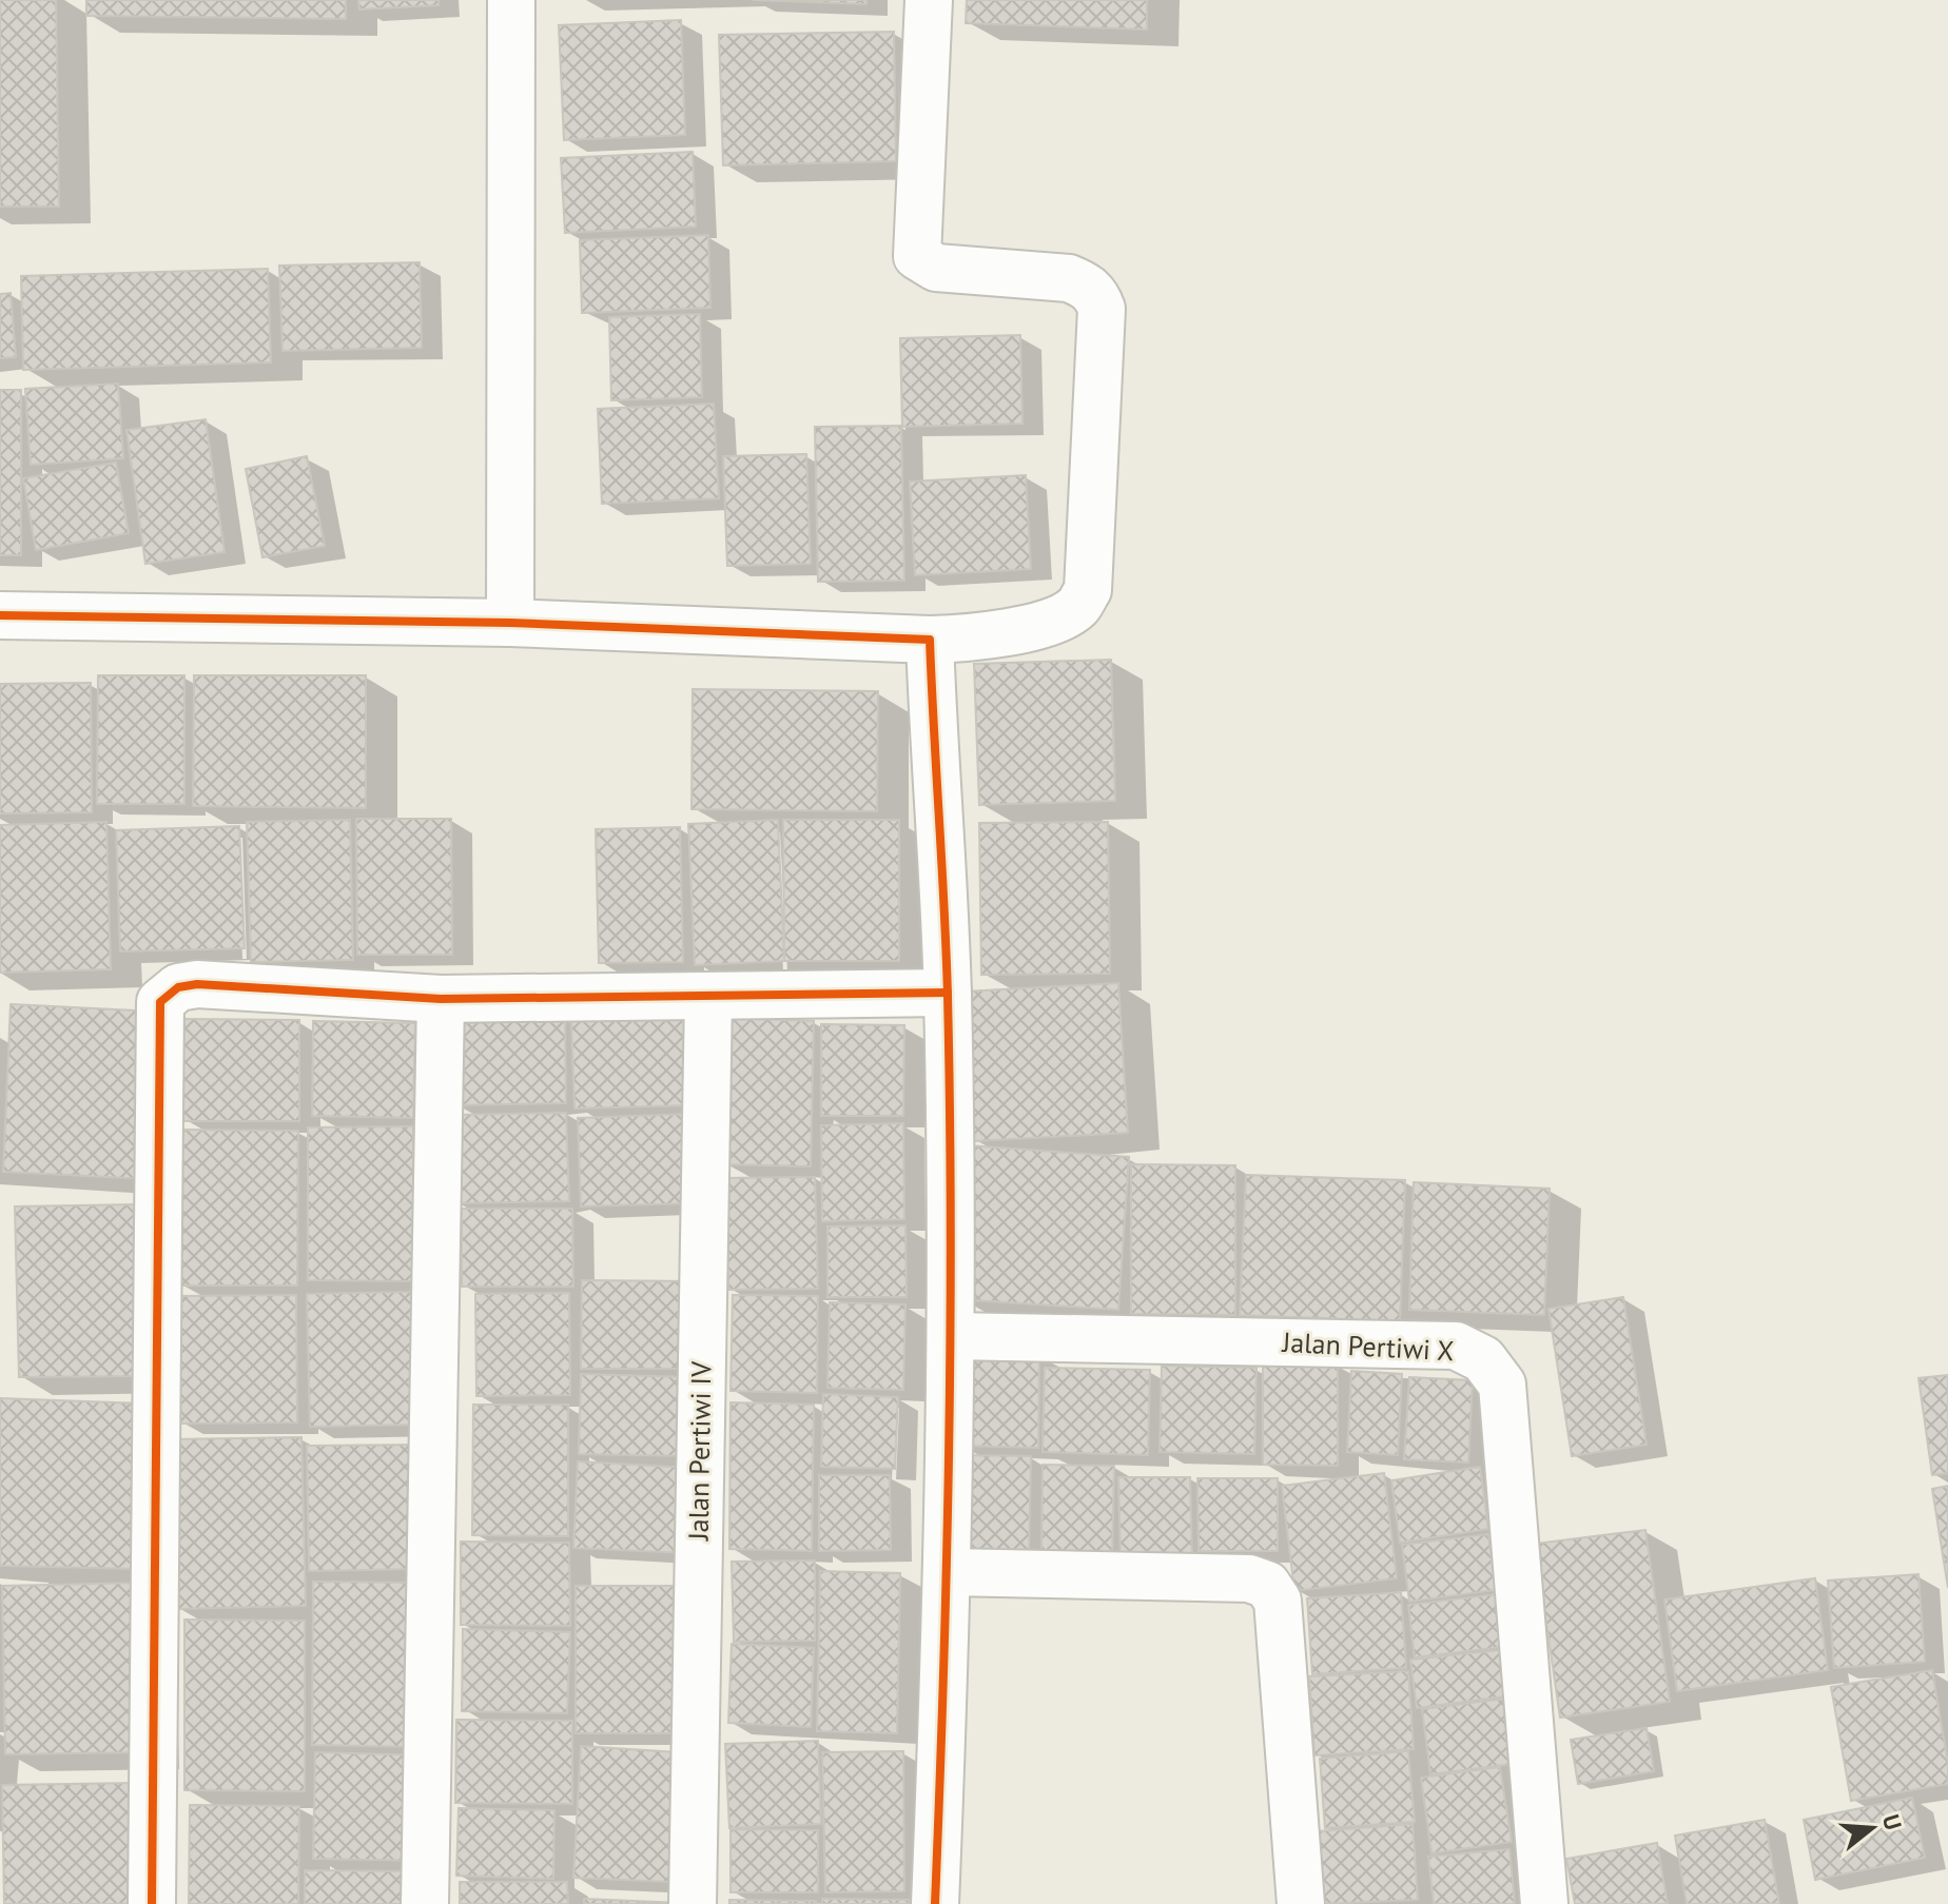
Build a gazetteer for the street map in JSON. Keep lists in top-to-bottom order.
{
  "streets": {
    "street": ["Jalan Pertiwi X", "Jalan Pertiwi IV"]
  },
  "north": "right"
}
